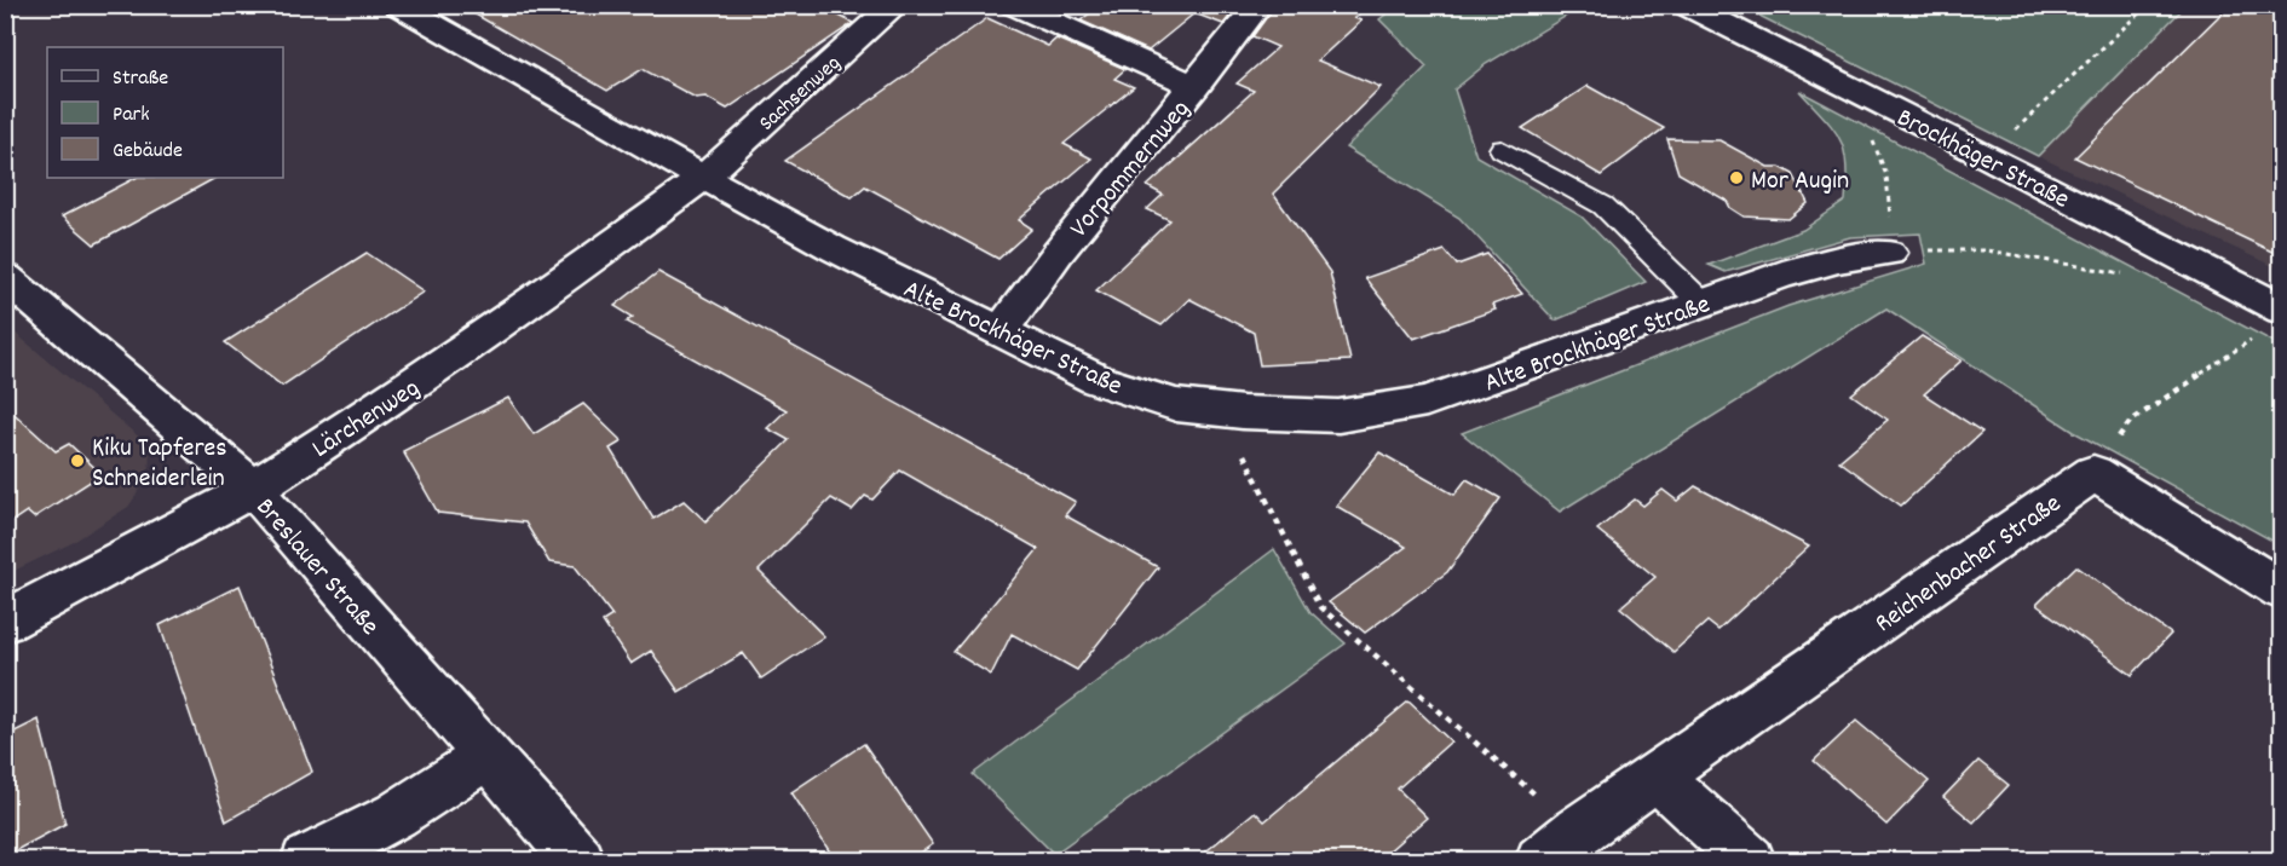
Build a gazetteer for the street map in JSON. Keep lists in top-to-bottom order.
{
  "streets": {
    "street": [
      "Sachsenweg",
      "Brockhäger Straße",
      "Vorpommernweg",
      "Alte Brockhäger Straße",
      "Lärchenweg",
      "Reichenbacher Straße",
      "Breslauer Straße"
    ]
  },
  "crossings": [
    ["Sachsenweg", "Alte Brockhäger Straße"],
    ["Sachsenweg", "Lärchenweg"],
    ["Vorpommernweg", "Alte Brockhäger Straße"],
    ["Alte Brockhäger Straße", "Lärchenweg"],
    ["Lärchenweg", "Breslauer Straße"]
  ],
  "places": ["Mor Augin", "Kiku Tapferes Schneiderlein"],
  "legend": ["Straße", "Park", "Gebäude"]
}
